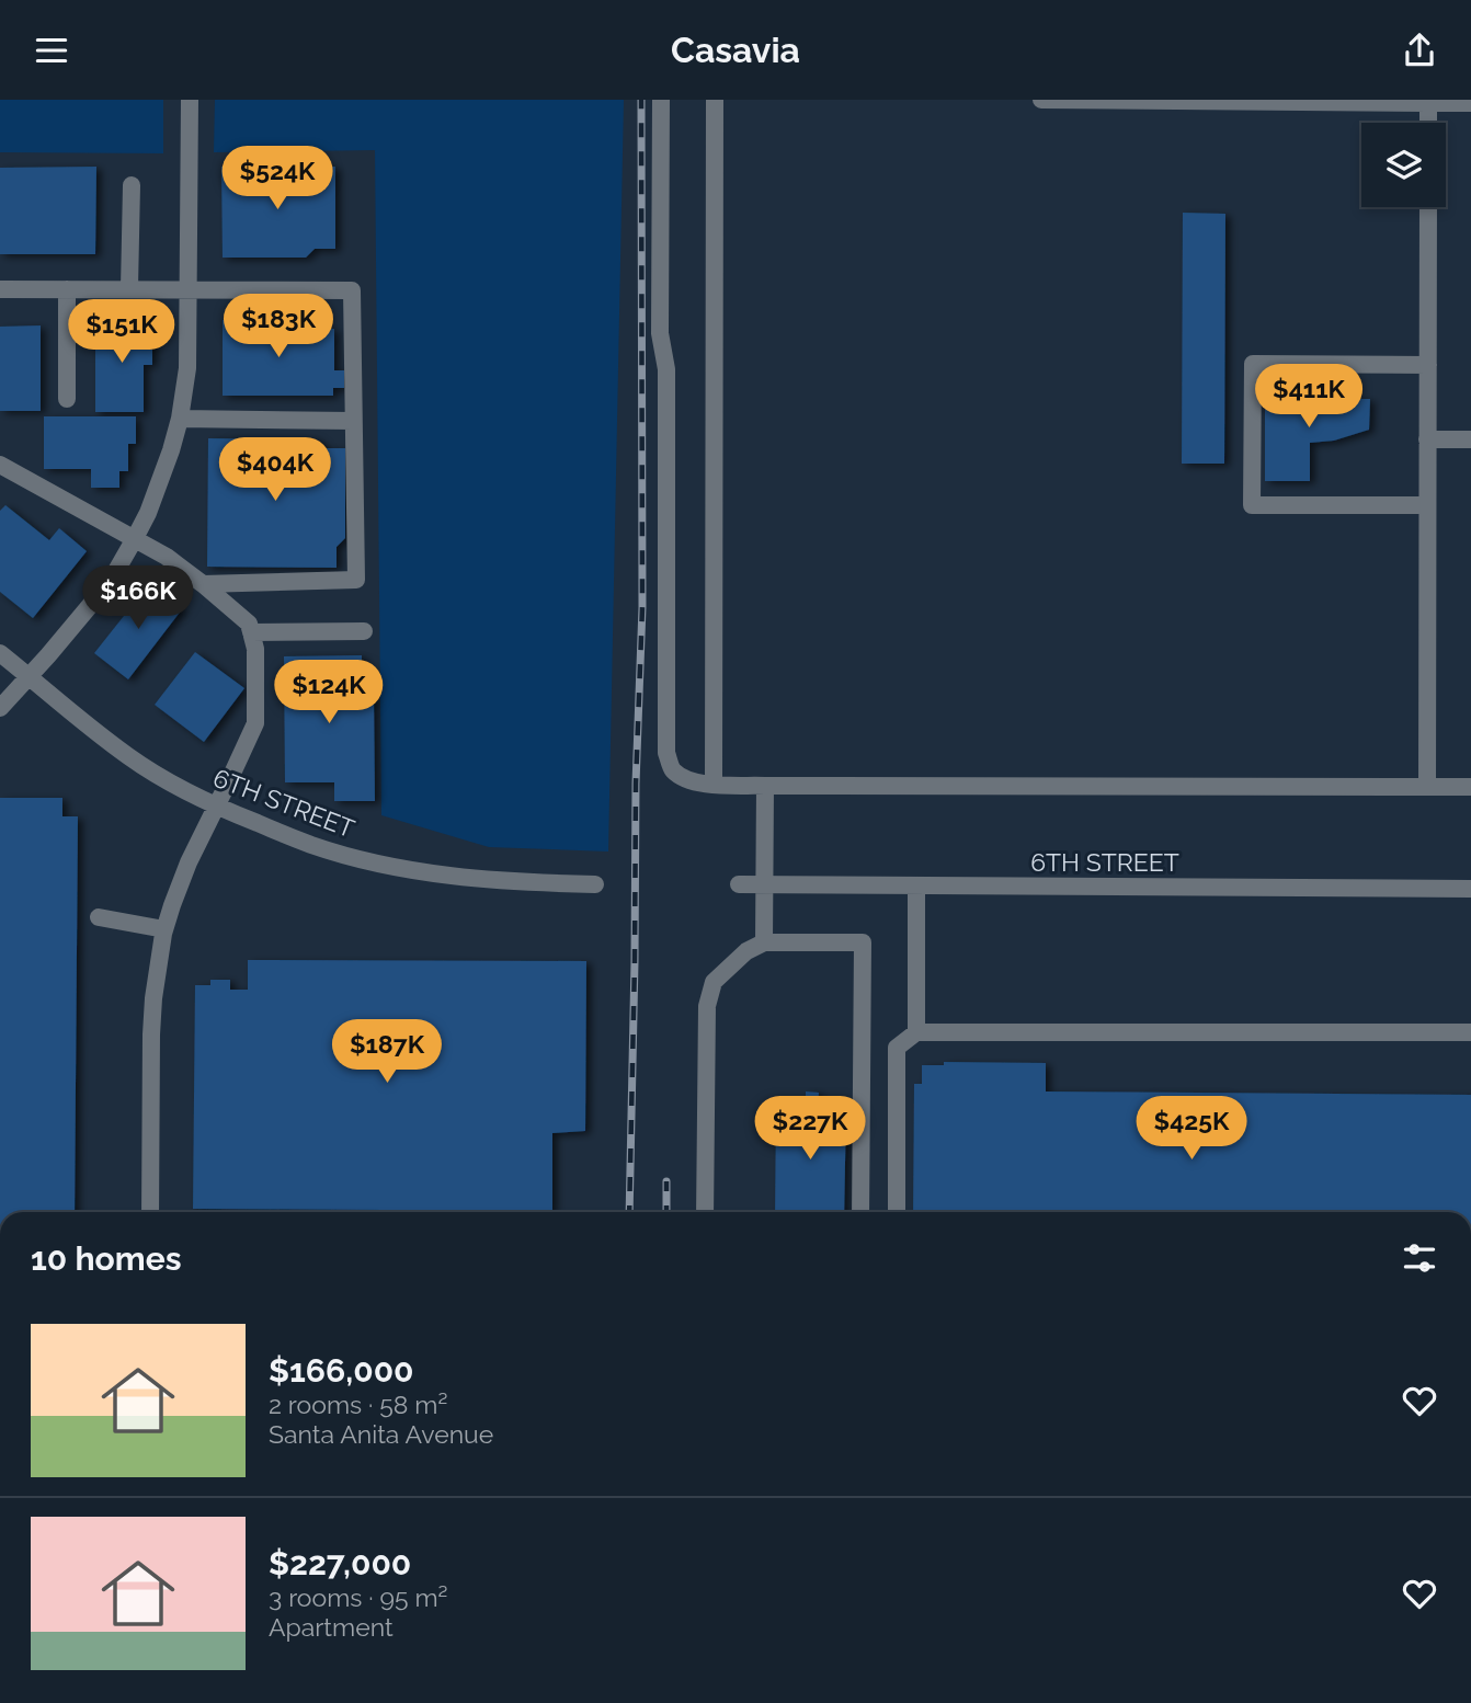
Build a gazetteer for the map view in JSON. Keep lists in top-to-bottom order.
{
  "streets": {
    "street": ["6TH STREET"]
  },
  "page": {
    "header": "Casavia",
    "price": [
      "$524K",
      "$183K",
      "$151K",
      "$411K",
      "$404K",
      "$166K",
      "$124K",
      "$187K",
      "$227K",
      "$425K"
    ],
    "heading": "10 homes",
    "list": [
      {
        "name": "$166,000",
        "note": "2 rooms · 58 m² · Santa Anita Avenue"
      },
      {
        "name": "$227,000",
        "note": "3 rooms · 95 m² · Apartment"
      }
    ]
  }
}
